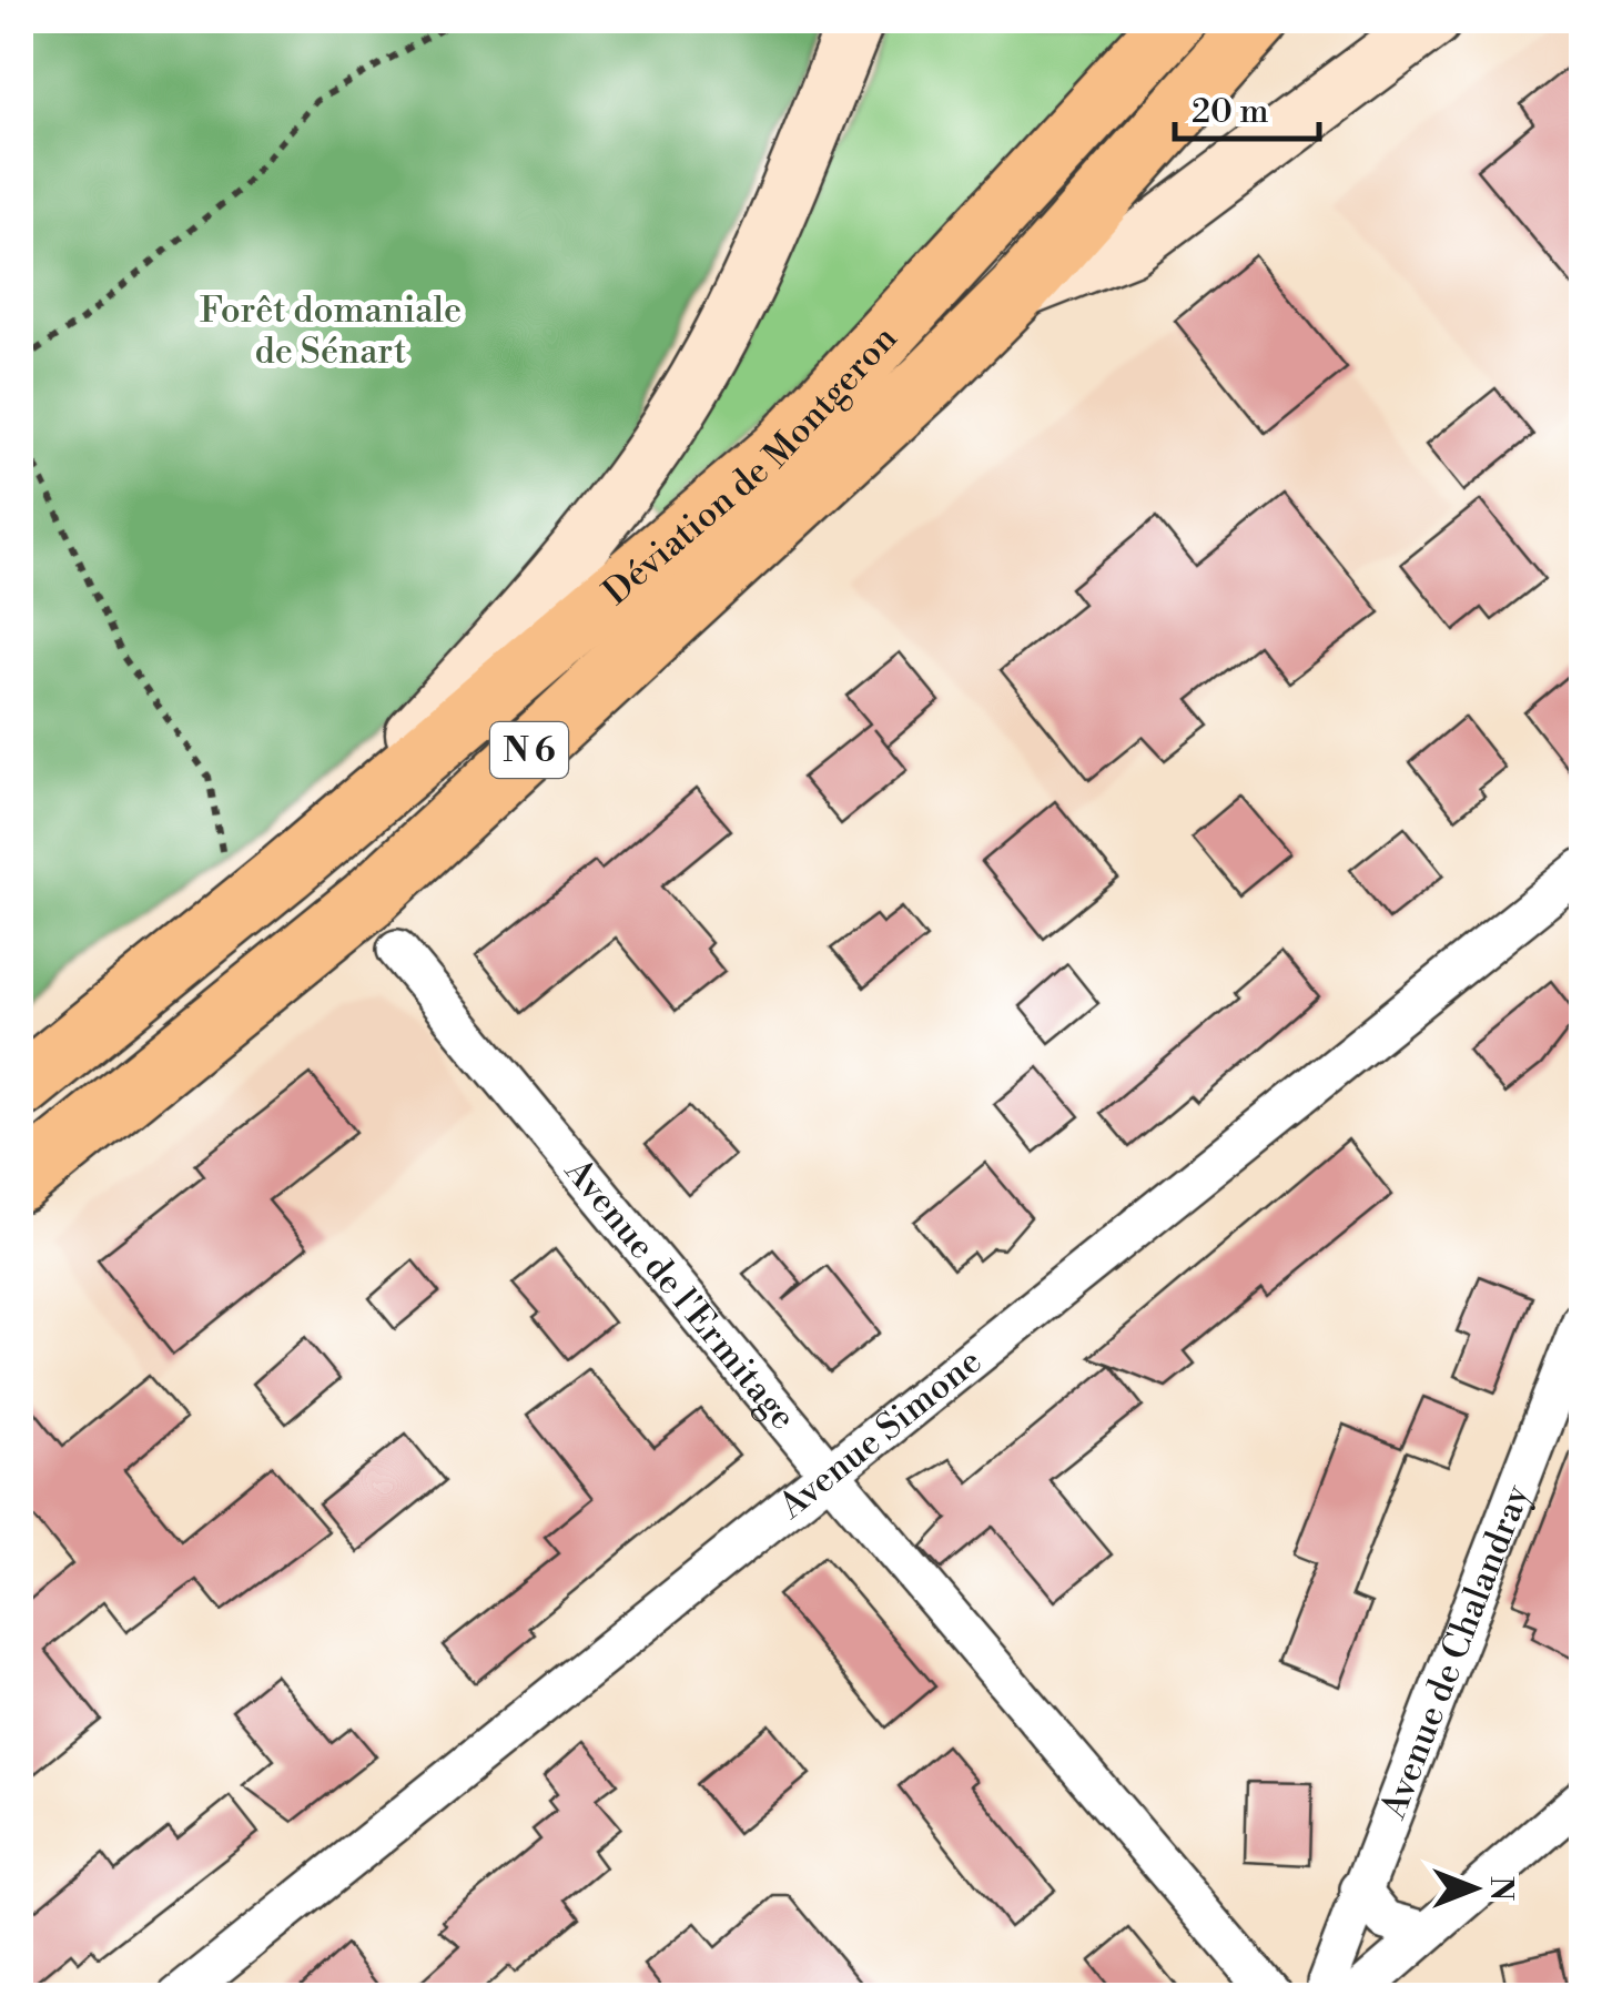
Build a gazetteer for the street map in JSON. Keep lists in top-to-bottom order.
{
  "streets": {
    "main road": ["Déviation de Montgeron", "N 6"],
    "street": ["Avenue de l'Ermitage", "Avenue Simone", "Avenue de Chalandray"]
  },
  "crossings": [
    ["Déviation de Montgeron", "N 6"],
    ["Avenue de l'Ermitage", "Avenue Simone"]
  ],
  "parks": ["Forêt domaniale de Sénart"],
  "scale_bar": "20 m",
  "north": "right"
}
